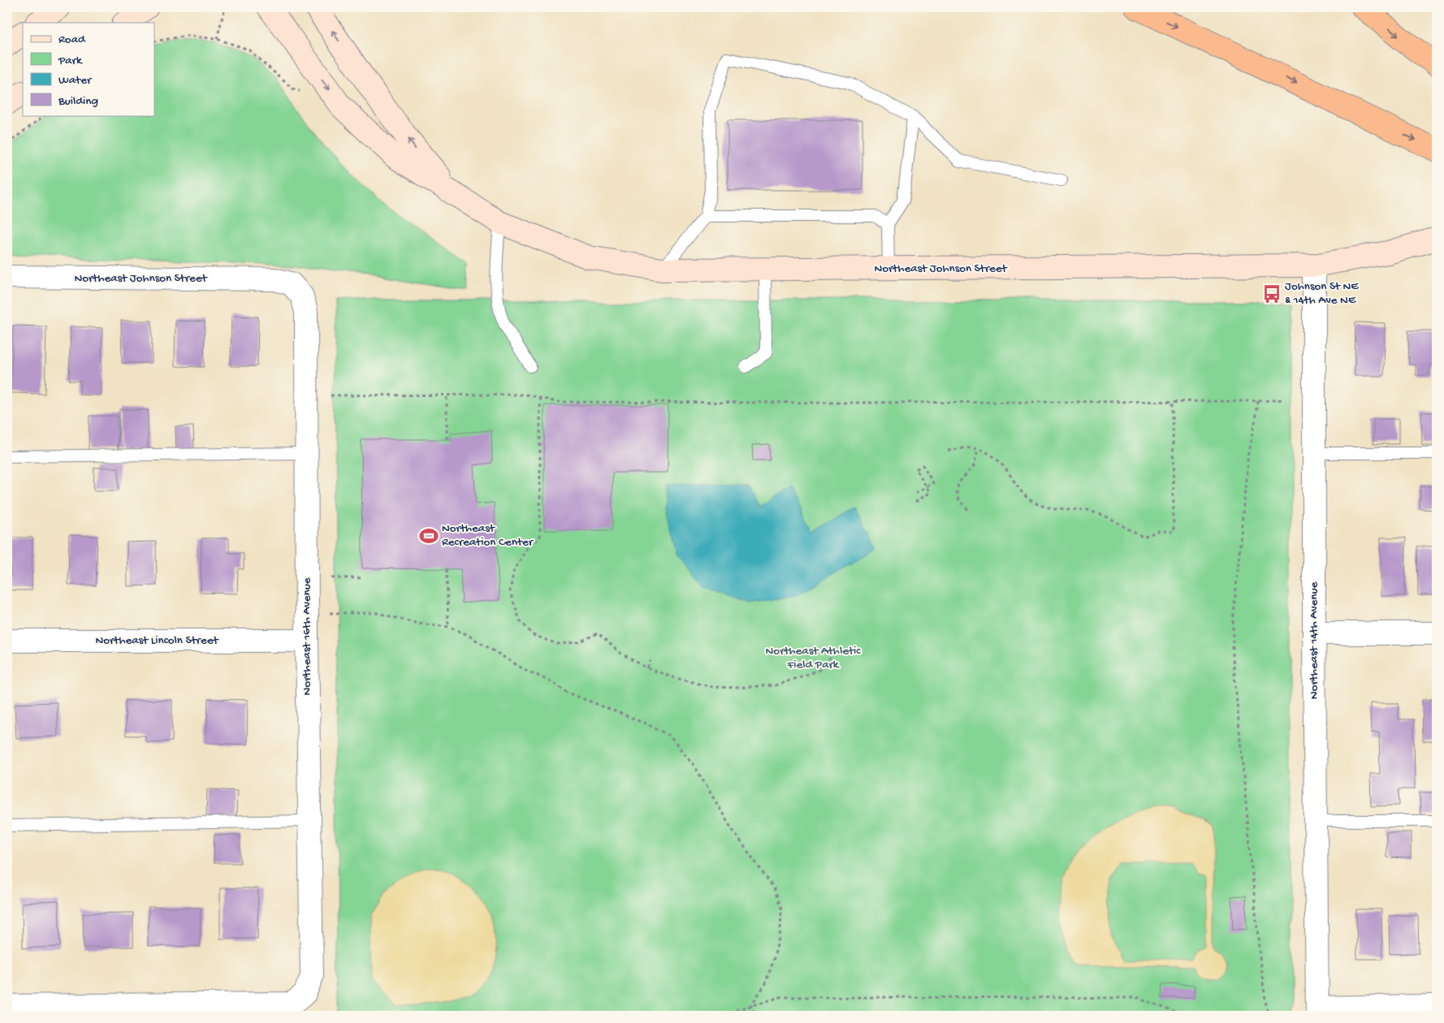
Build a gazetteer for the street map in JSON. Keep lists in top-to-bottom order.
{
  "streets": {
    "street": [
      "Northeast Johnson Street",
      "Northeast 16th Avenue",
      "Northeast Lincoln Street",
      "Northeast 14th Avenue"
    ]
  },
  "crossings": [
    ["Northeast Johnson Street", "Northeast 16th Avenue"],
    ["Northeast Johnson Street", "Northeast 14th Avenue"],
    ["Northeast 16th Avenue", "Northeast Lincoln Street"]
  ],
  "parks": ["Northeast Athletic Field Park"],
  "places": {
    "bus stop": ["Johnson St NE & 14th Ave NE"],
    "sports": ["Northeast Recreation Center"]
  },
  "legend": [
    "Road",
    "Park",
    "Water",
    "Building"
  ]
}
